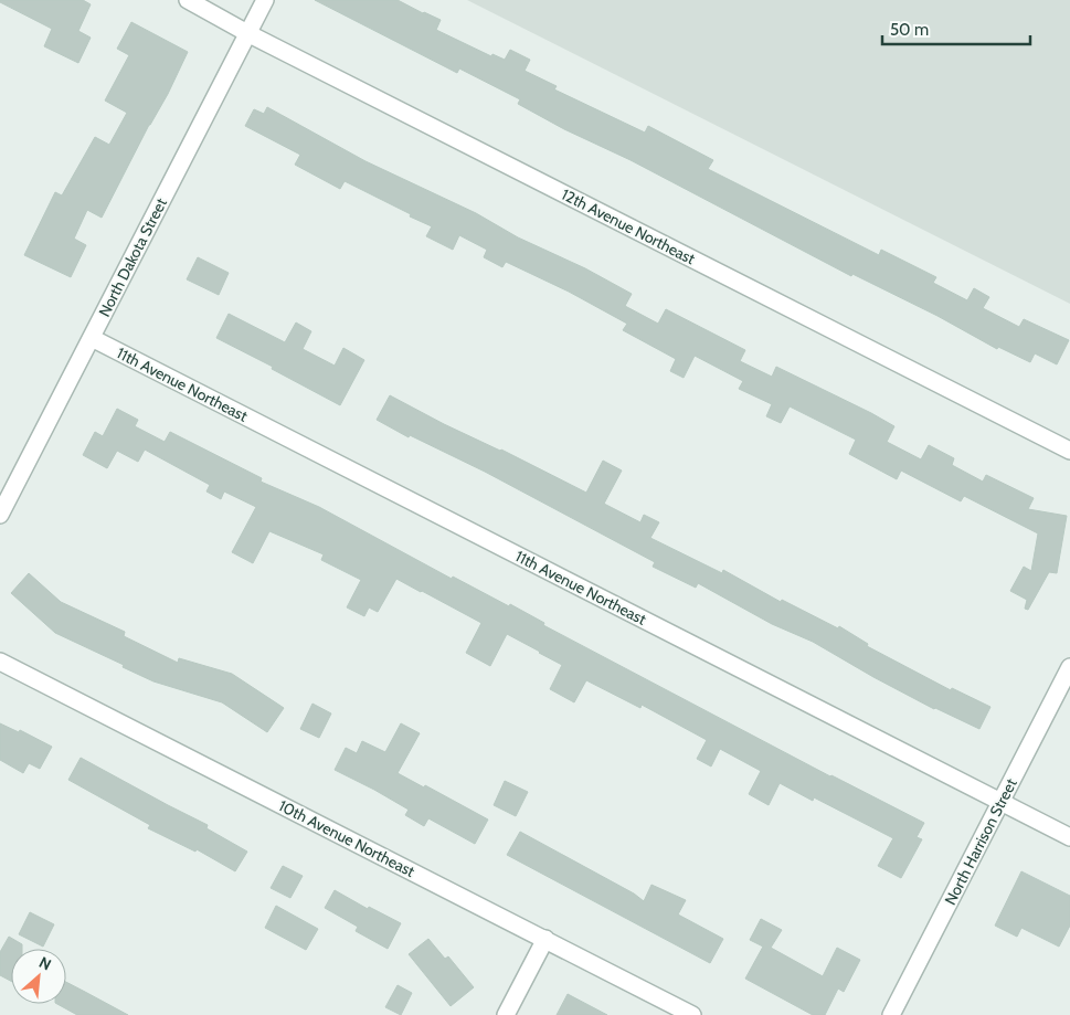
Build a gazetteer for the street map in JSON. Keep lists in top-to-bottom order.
{
  "streets": {
    "street": [
      "12th Avenue Northeast",
      "North Dakota Street",
      "11th Avenue Northeast",
      "10th Avenue Northeast",
      "North Harrison Street"
    ]
  },
  "crossings": [
    ["12th Avenue Northeast", "North Dakota Street"],
    ["North Dakota Street", "11th Avenue Northeast"],
    ["11th Avenue Northeast", "North Harrison Street"]
  ],
  "scale_bar": "50 m",
  "north": "top right"
}
